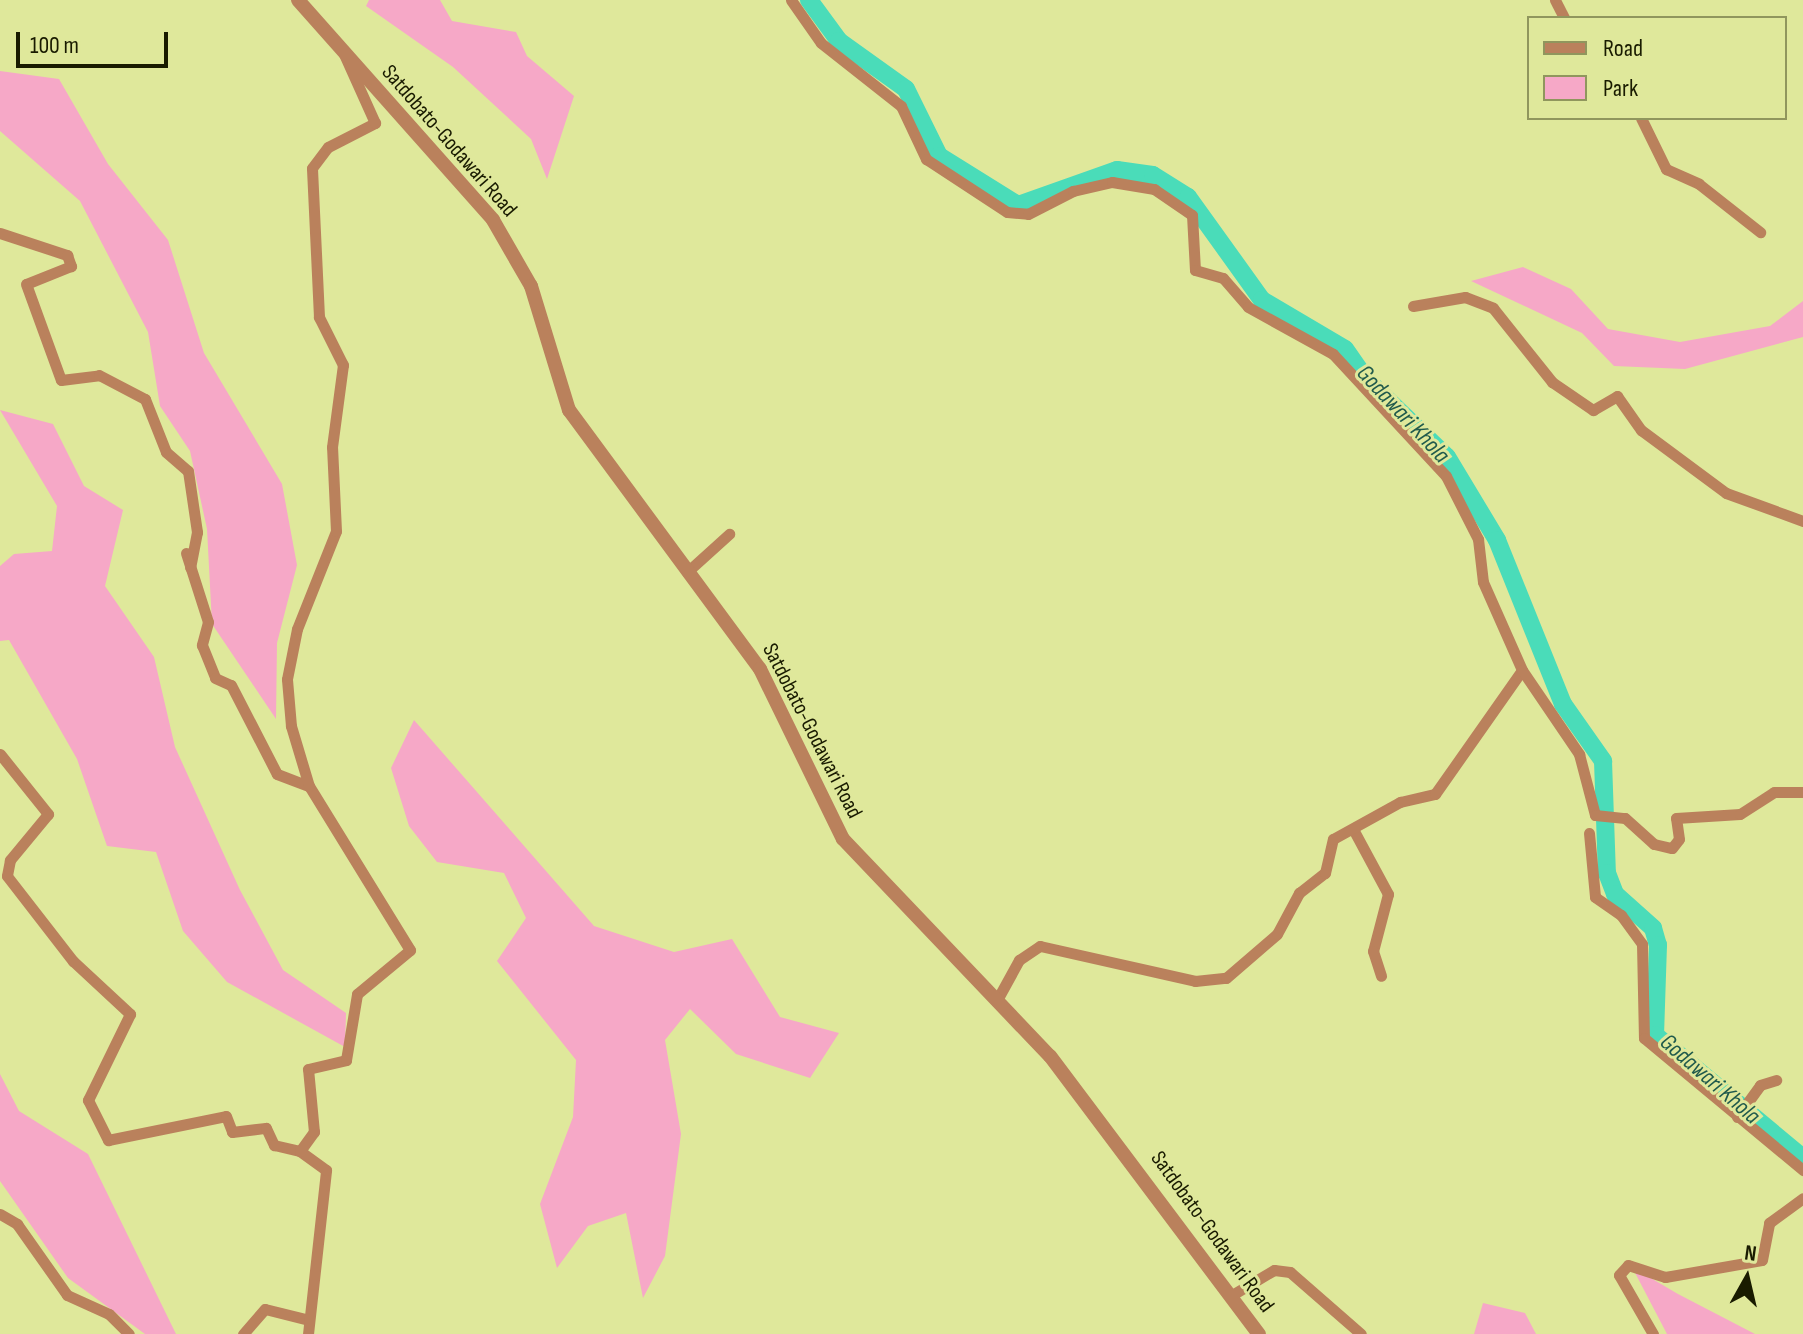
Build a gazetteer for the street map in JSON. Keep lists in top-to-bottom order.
{
  "streets": {
    "street": ["Satdobato-Godawari Road"]
  },
  "water": ["Godawari Khola"],
  "legend": ["Road", "Park"],
  "scale_bar": "100 m",
  "north": "top"
}
